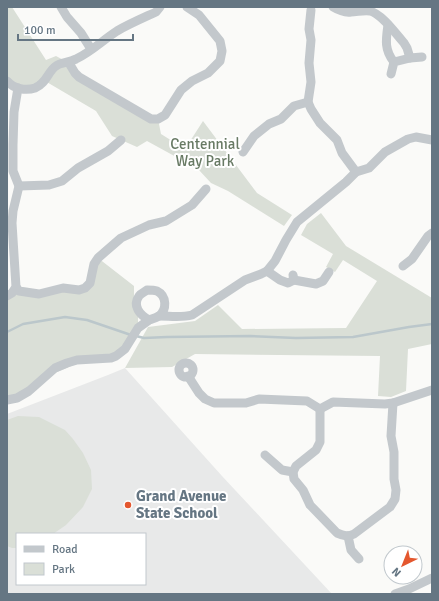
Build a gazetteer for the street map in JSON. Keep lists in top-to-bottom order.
{
  "parks": ["Centennial Way Park"],
  "places": ["Grand Avenue State School"],
  "legend": ["Road", "Park"],
  "scale_bar": "100 m",
  "north": "bottom left"
}
